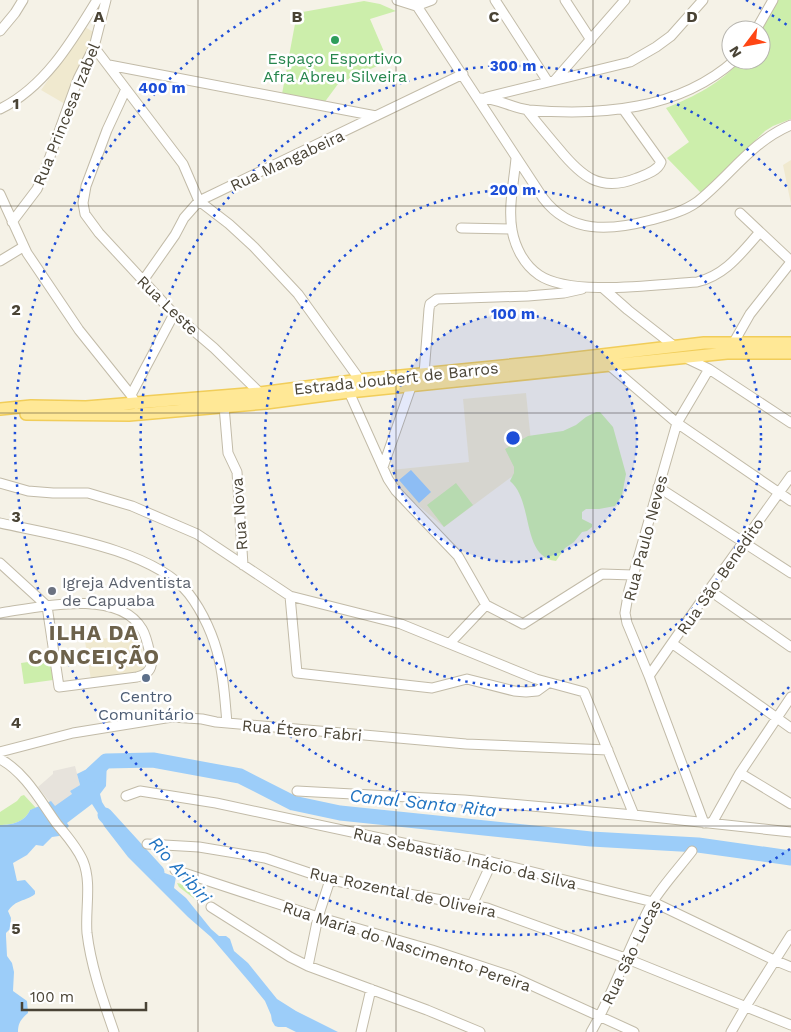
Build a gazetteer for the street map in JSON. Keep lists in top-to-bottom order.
{
  "streets": {
    "main road": ["Estrada Joubert de Barros"],
    "street": [
      "Rua Princesa Izabel",
      "Rua Mangabeira",
      "Rua Leste",
      "Rua Nova",
      "Rua Paulo Neves",
      "Rua São Benedito",
      "Rua Étero Fabri",
      "Rua Sebastião Inácio da Silva",
      "Rua Rozental de Oliveira",
      "Rua Maria do Nascimento Pereira",
      "Rua São Lucas"
    ]
  },
  "crossings": [
    ["Rua Mangabeira", "Rua Leste"],
    ["Rua Leste", "Estrada Joubert de Barros"],
    ["Estrada Joubert de Barros", "Rua Nova"],
    ["Rua Paulo Neves", "Rua São Benedito"],
    ["Rua Sebastião Inácio da Silva", "Rua São Lucas"],
    ["Rua Rozental de Oliveira", "Rua São Lucas"],
    ["Rua Maria do Nascimento Pereira", "Rua São Lucas"]
  ],
  "districts": ["ILHA DA CONCEIÇÃO"],
  "water": ["Canal Santa Rita", "Rio Aribiri"],
  "places": ["Espaço Esportivo Afra Abreu Silveira", "Igreja Adventista de Capuaba", "Centro Comunitário"],
  "scale_bar": "100 m",
  "north": "bottom left",
  "grid": {
    "columns": [
      "A",
      "B",
      "C",
      "D"
    ],
    "rows": [
      "1",
      "2",
      "3",
      "4",
      "5"
    ]
  },
  "rings": [
    "300 m",
    "400 m",
    "200 m",
    "100 m"
  ]
}
